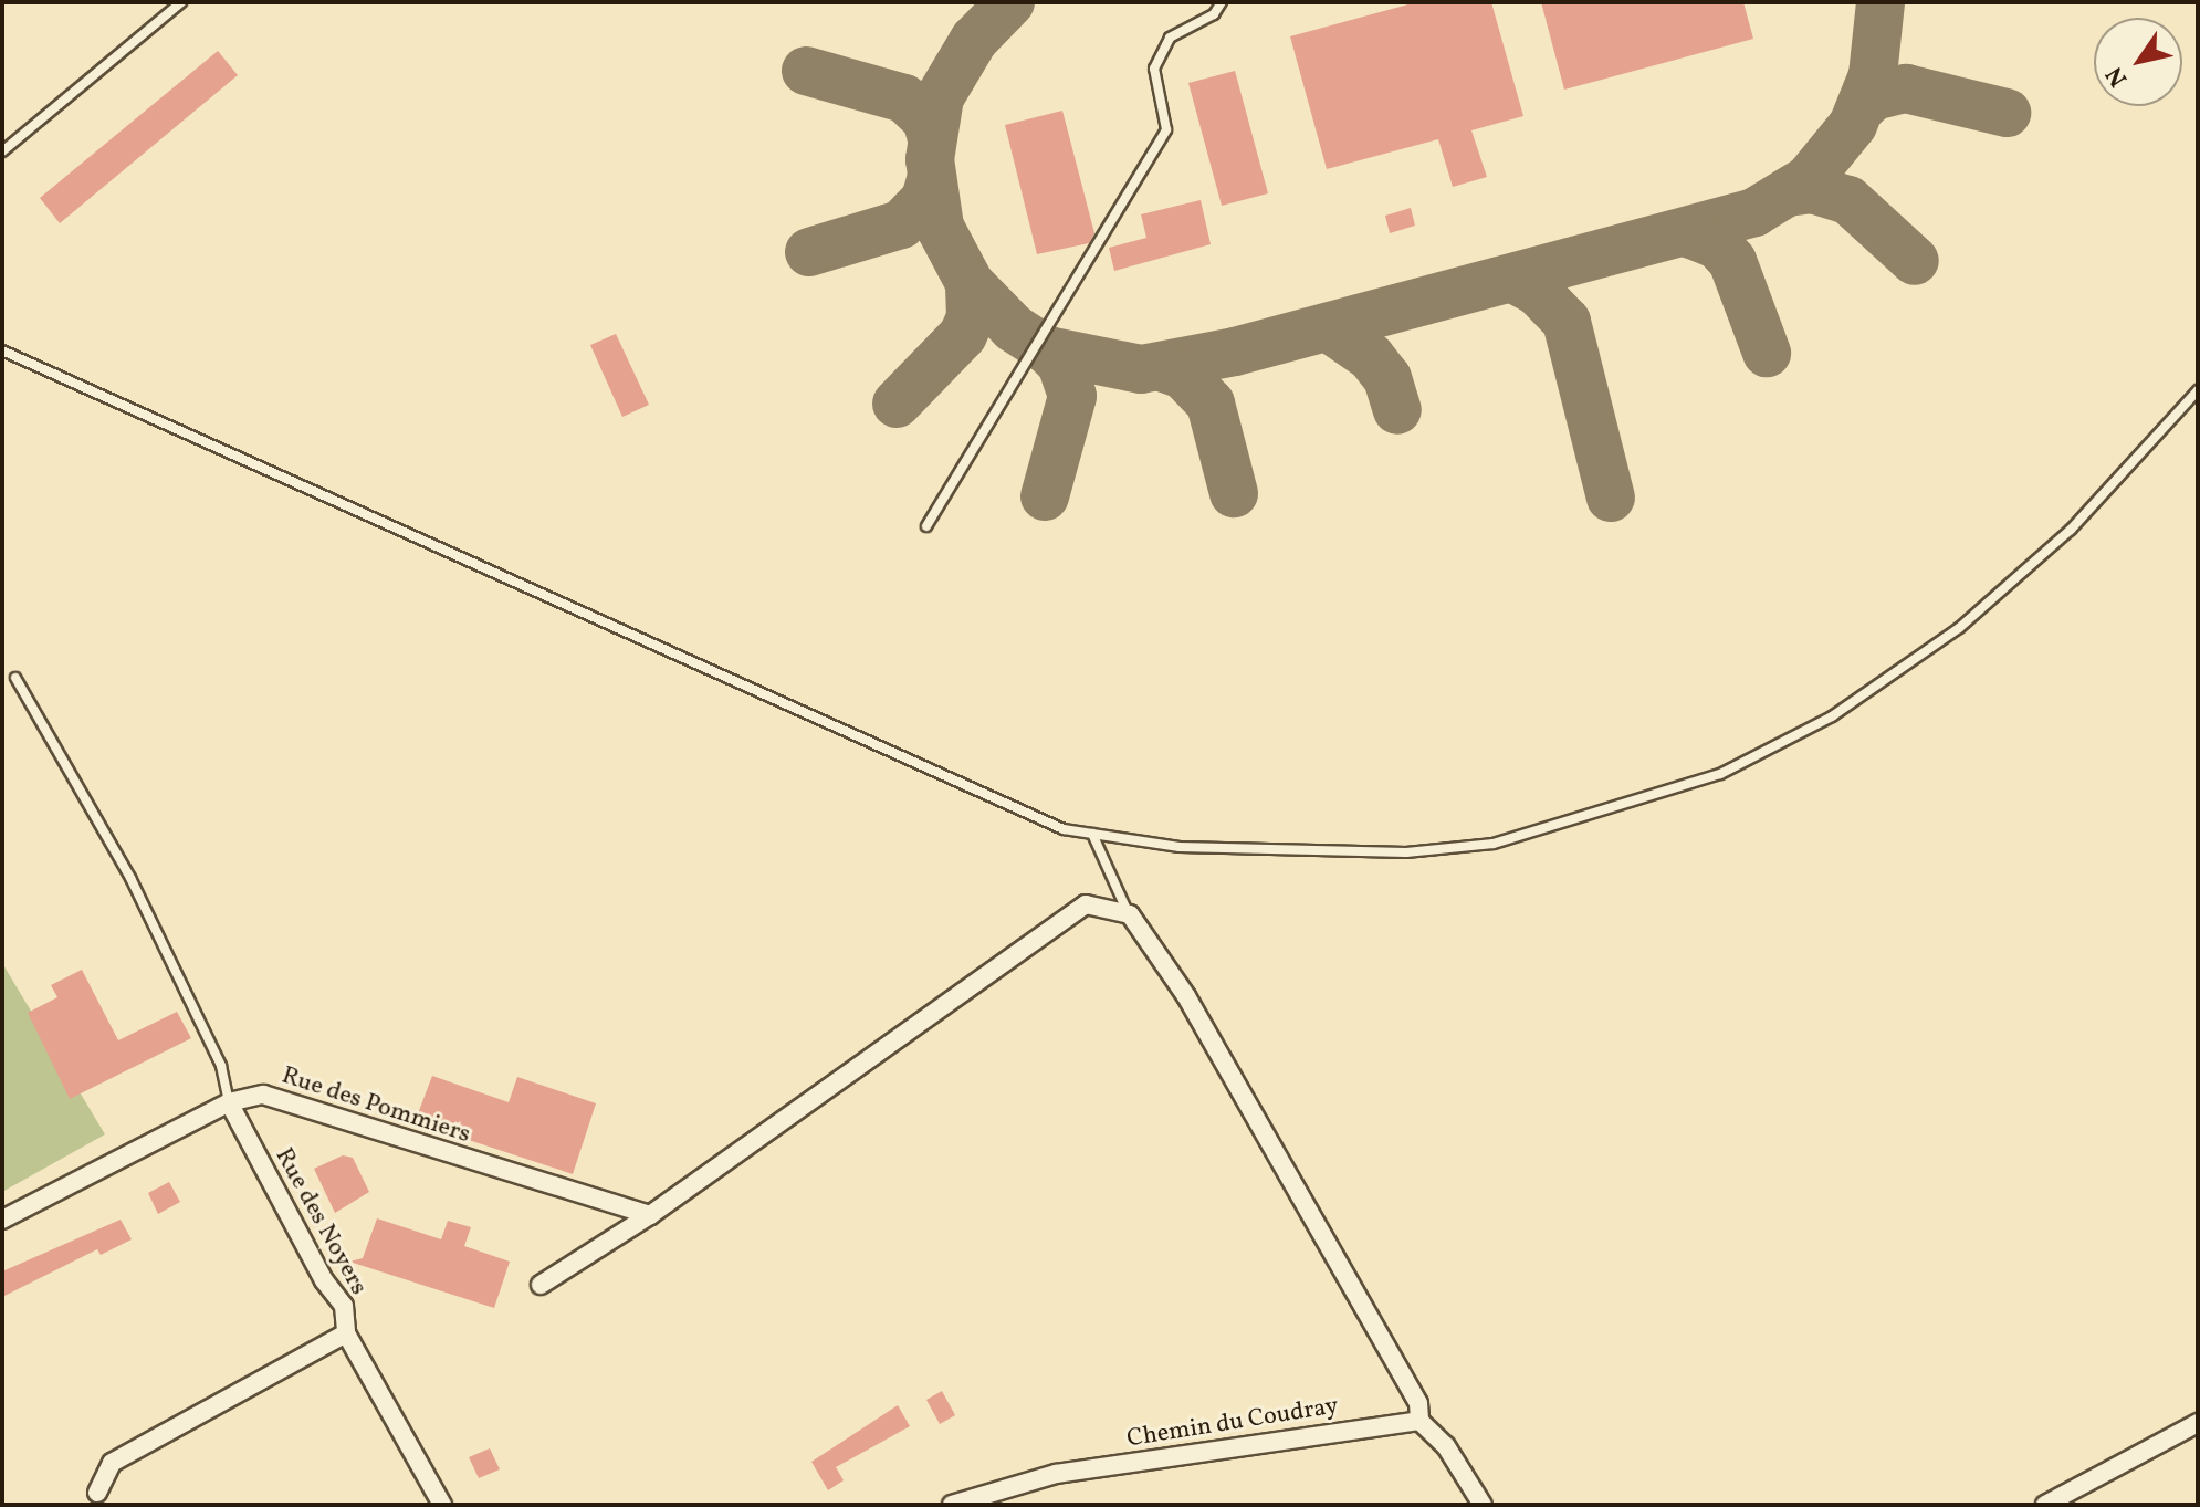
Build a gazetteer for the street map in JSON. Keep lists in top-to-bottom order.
{
  "streets": {
    "street": ["Rue des Pommiers", "Rue des Noyers", "Chemin du Coudray"]
  },
  "crossings": [
    ["Rue des Pommiers", "Rue des Noyers"]
  ],
  "north": "bottom left"
}
